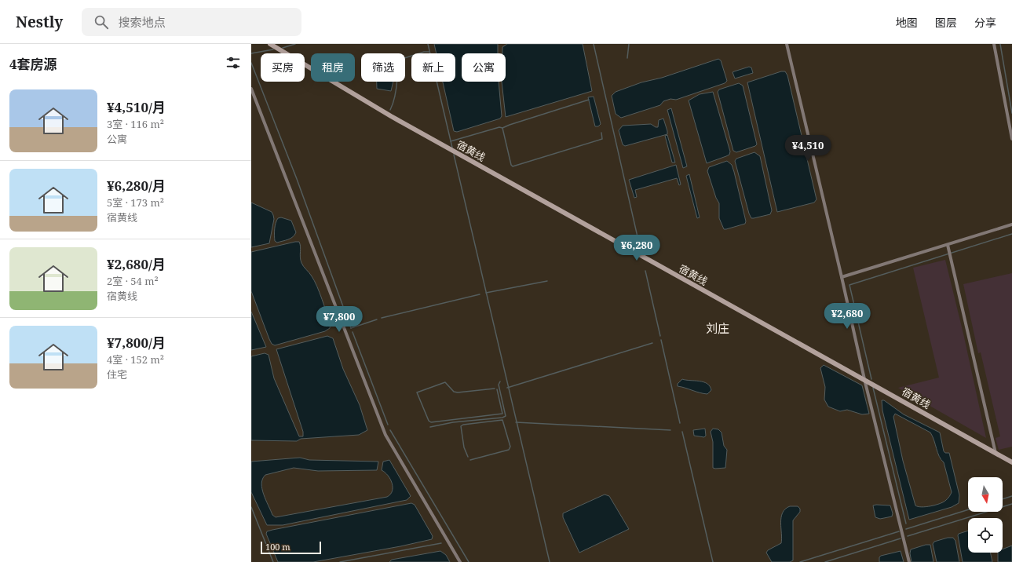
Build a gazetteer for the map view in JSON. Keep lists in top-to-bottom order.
{
  "streets": {
    "main road": ["宿黄线"]
  },
  "districts": ["刘庄"],
  "scale_bar": "100 m",
  "north": "bottom",
  "page": {
    "header": "Nestly",
    "search": "搜索地点",
    "nav": ["地图", "图层", "分享"],
    "heading": "4套房源",
    "chip": [
      "买房",
      "租房",
      "筛选",
      "新上",
      "公寓"
    ],
    "list": [
      {
        "name": "¥4,510/月",
        "note": "3室 · 116 m² · 公寓"
      },
      {
        "name": "¥6,280/月",
        "note": "5室 · 173 m² · 宿黄线"
      },
      {
        "name": "¥2,680/月",
        "note": "2室 · 54 m² · 宿黄线"
      },
      {
        "name": "¥7,800/月",
        "note": "4室 · 152 m² · 住宅"
      }
    ],
    "price": [
      "¥4,510",
      "¥6,280",
      "¥2,680",
      "¥7,800"
    ],
    "scale": "100 m"
  }
}
